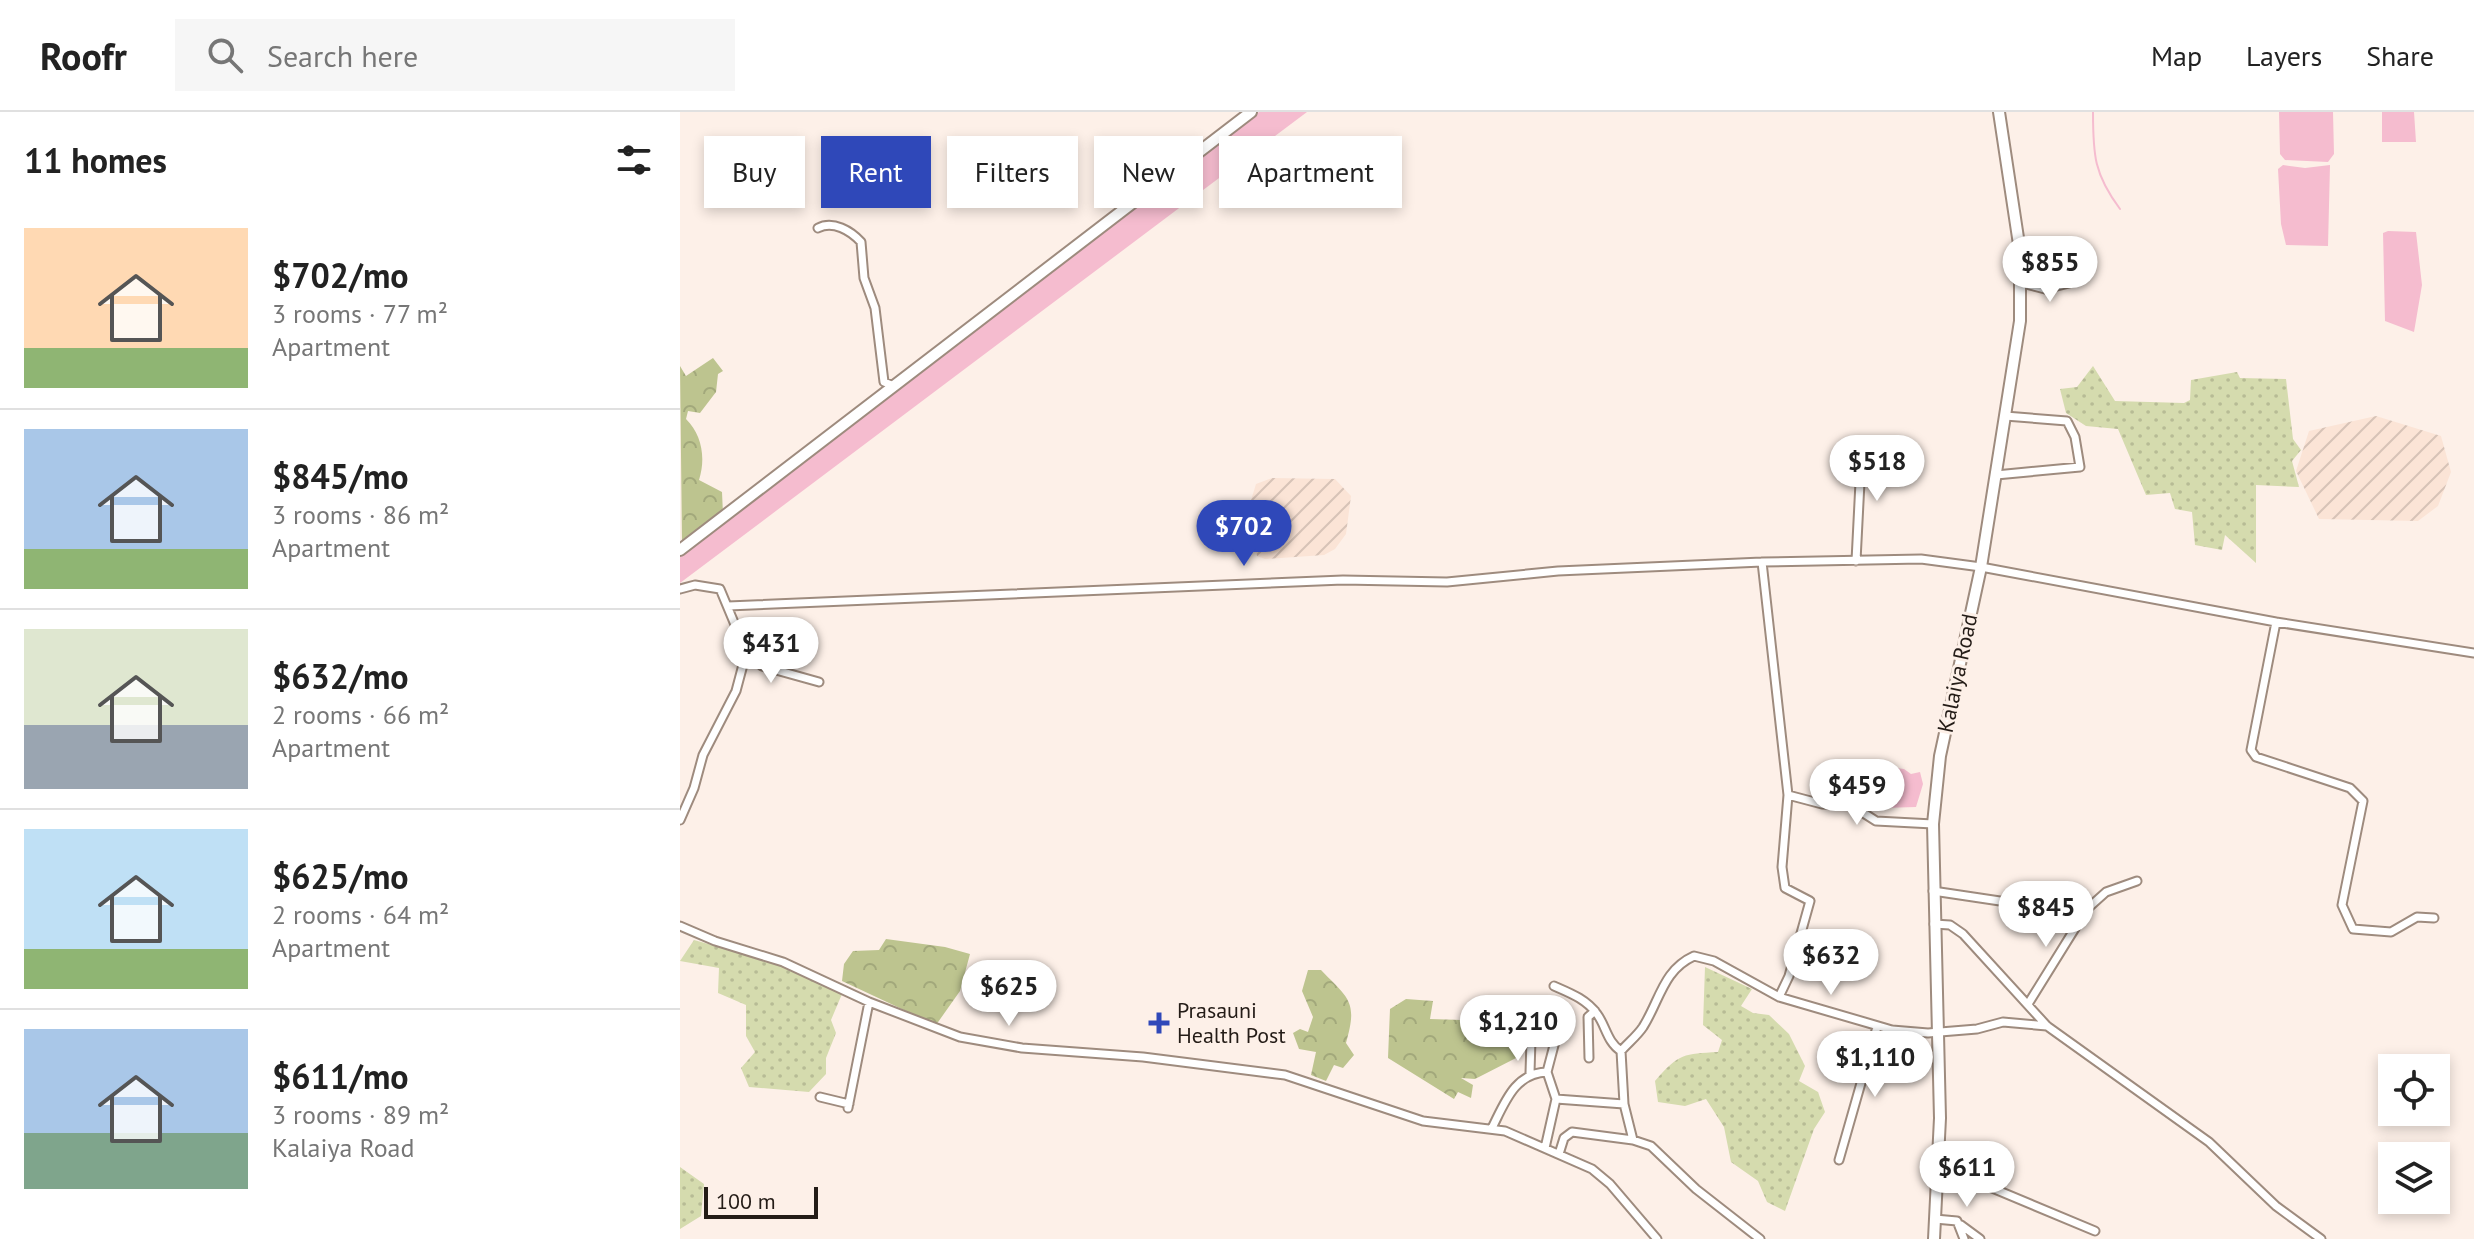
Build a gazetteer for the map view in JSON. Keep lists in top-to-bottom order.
{
  "streets": {
    "main road": ["Kalaiya Road"]
  },
  "places": {
    "health": ["Prasauni Health Post"]
  },
  "scale_bar": "100 m",
  "page": {
    "header": "Roofr",
    "search": "Search here",
    "nav": ["Map", "Layers", "Share"],
    "heading": "11 homes",
    "chip": [
      "Buy",
      "Rent",
      "Filters",
      "New",
      "Apartment"
    ],
    "list": [
      {
        "name": "$702/mo",
        "note": "3 rooms · 77 m² · Apartment"
      },
      {
        "name": "$845/mo",
        "note": "3 rooms · 86 m² · Apartment"
      },
      {
        "name": "$632/mo",
        "note": "2 rooms · 66 m² · Apartment"
      },
      {
        "name": "$625/mo",
        "note": "2 rooms · 64 m² · Apartment"
      },
      {
        "name": "$611/mo",
        "note": "3 rooms · 89 m² · Kalaiya Road"
      }
    ],
    "price": [
      "$855",
      "$518",
      "$702",
      "$431",
      "$459",
      "$845",
      "$632",
      "$625",
      "$1,210",
      "$1,110",
      "$611"
    ],
    "scale": "100 m"
  }
}
